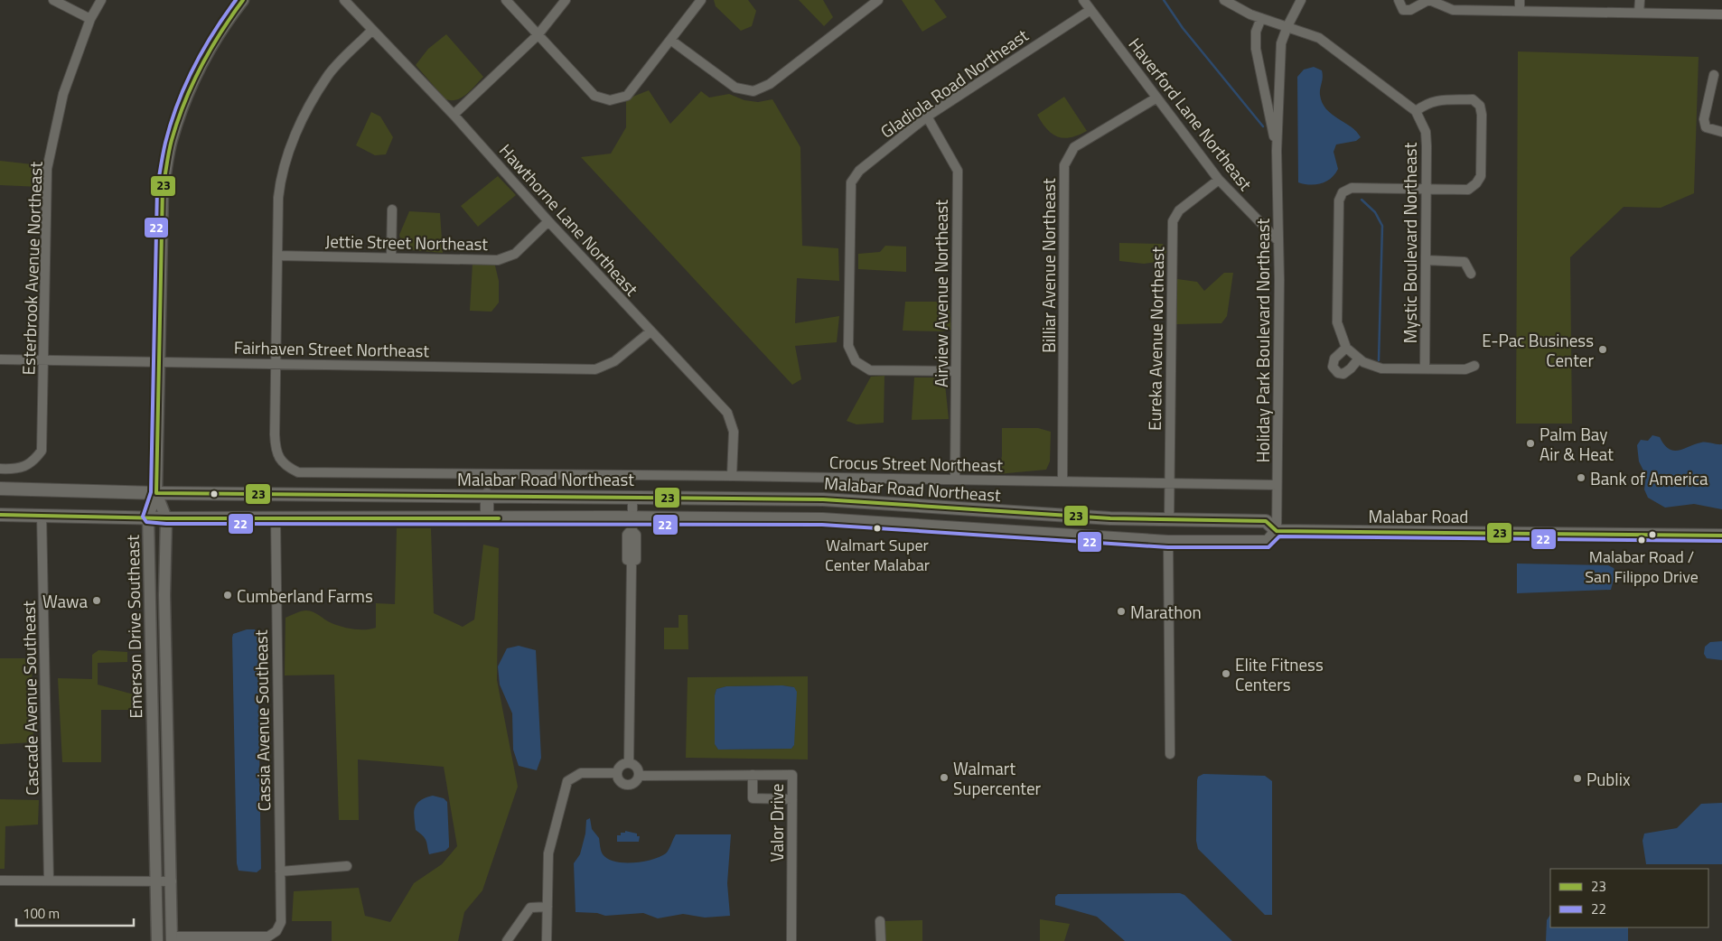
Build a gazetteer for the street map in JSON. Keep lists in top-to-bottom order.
{
  "streets": {
    "main road": ["Malabar Road Northeast", "Malabar Road"],
    "street": [
      "Gladiola Road Northeast",
      "Haverford Lane Northeast",
      "Hawthorne Lane Northeast",
      "Jettie Street Northeast",
      "Mystic Boulevard Northeast",
      "Billiar Avenue Northeast",
      "Esterbrook Avenue Northeast",
      "Airview Avenue Northeast",
      "Eureka Avenue Northeast",
      "Holiday Park Boulevard Northeast",
      "Fairhaven Street Northeast",
      "Crocus Street Northeast",
      "Emerson Drive Southeast",
      "Cascade Avenue Southeast",
      "Cassia Avenue Southeast",
      "Valor Drive"
    ]
  },
  "crossings": [
    ["Gladiola Road Northeast", "Haverford Lane Northeast"],
    ["Gladiola Road Northeast", "Airview Avenue Northeast"],
    ["Haverford Lane Northeast", "Billiar Avenue Northeast"],
    ["Haverford Lane Northeast", "Eureka Avenue Northeast"],
    ["Haverford Lane Northeast", "Holiday Park Boulevard Northeast"],
    ["Hawthorne Lane Northeast", "Jettie Street Northeast"],
    ["Hawthorne Lane Northeast", "Fairhaven Street Northeast"],
    ["Hawthorne Lane Northeast", "Crocus Street Northeast"],
    ["Mystic Boulevard Northeast", "Holiday Park Boulevard Northeast"],
    ["Billiar Avenue Northeast", "Crocus Street Northeast"],
    ["Esterbrook Avenue Northeast", "Fairhaven Street Northeast"],
    ["Airview Avenue Northeast", "Crocus Street Northeast"],
    ["Eureka Avenue Northeast", "Crocus Street Northeast"],
    ["Eureka Avenue Northeast", "Malabar Road Northeast"],
    ["Holiday Park Boulevard Northeast", "Crocus Street Northeast"],
    ["Holiday Park Boulevard Northeast", "Malabar Road Northeast"],
    ["Holiday Park Boulevard Northeast", "Malabar Road"],
    ["Fairhaven Street Northeast", "Crocus Street Northeast"],
    ["Malabar Road Northeast", "Malabar Road"],
    ["Malabar Road Northeast", "Emerson Drive Southeast"],
    ["Emerson Drive Southeast", "Cassia Avenue Southeast"]
  ],
  "places": [
    "E-Pac Business Center",
    "Palm Bay Air & Heat",
    "Bank of America",
    "Walmart Super Center Malabar",
    "Malabar Road / San Filippo Drive",
    "Cumberland Farms",
    "Wawa",
    "Marathon",
    "Elite Fitness Centers",
    "Walmart Supercenter",
    "Publix"
  ],
  "lines": ["transit line 23", "transit line 22"],
  "legend": ["23", "22"],
  "scale_bar": "100 m"
}
